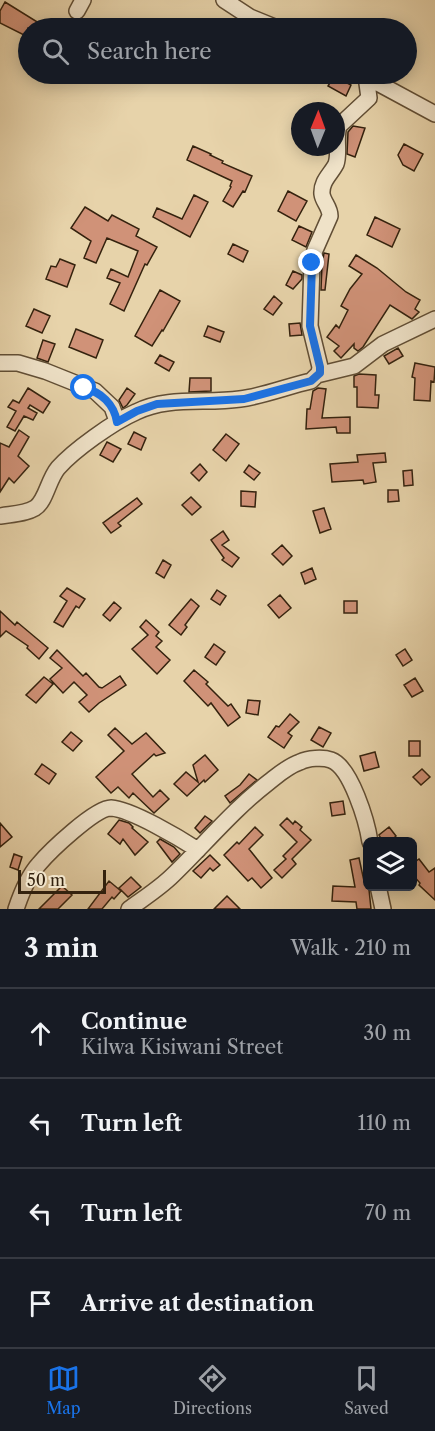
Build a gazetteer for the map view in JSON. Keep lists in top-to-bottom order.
{
  "scale_bar": "50 m",
  "north": "top",
  "page": {
    "search": "Search here",
    "scale": "50 m",
    "heading": ["3 min", "Walk · 210 m"],
    "list": [
      ["Continue", "Kilwa Kisiwani Street", "30 m"],
      ["Turn left", "110 m"],
      ["Turn left", "70 m"],
      "Arrive at destination"
    ],
    "nav": ["Map", "Directions", "Saved"]
  }
}
